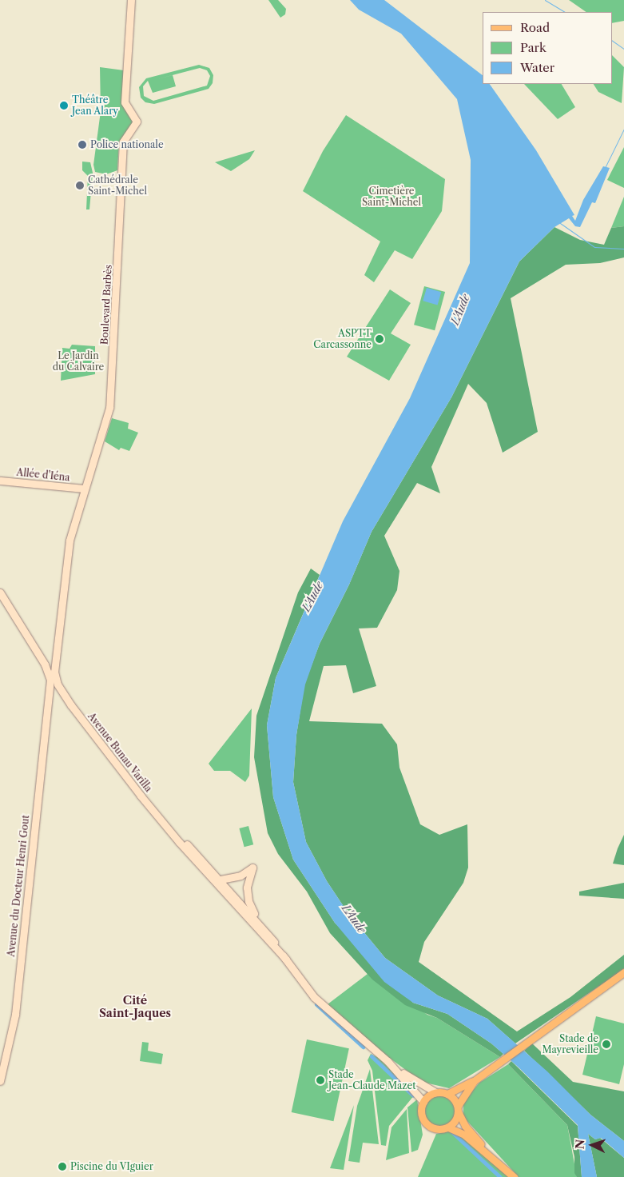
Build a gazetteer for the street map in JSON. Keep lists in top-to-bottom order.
{
  "streets": {
    "main road": [
      "Boulevard Barbès",
      "Allée d'Iéna",
      "Avenue Bunau Varilla",
      "Avenue du Docteur Henri Gout"
    ]
  },
  "crossings": [
    ["Boulevard Barbès", "Allée d'Iéna"],
    ["Avenue Bunau Varilla", "Avenue du Docteur Henri Gout"]
  ],
  "districts": ["Cité Saint-Jaques"],
  "water": ["L'Aude"],
  "parks": ["Cimetière Saint-Michel", "Le Jardin du Calvaire"],
  "places": [
    "Théâtre Jean Alary",
    "Police nationale",
    "Cathédrale Saint-Michel",
    "ASPTT Carcassonne",
    "Stade de Mayrevieille",
    "Stade Jean-Claude Mazet",
    "Piscine du VIguier"
  ],
  "legend": ["Road", "Park", "Water"],
  "north": "left"
}
